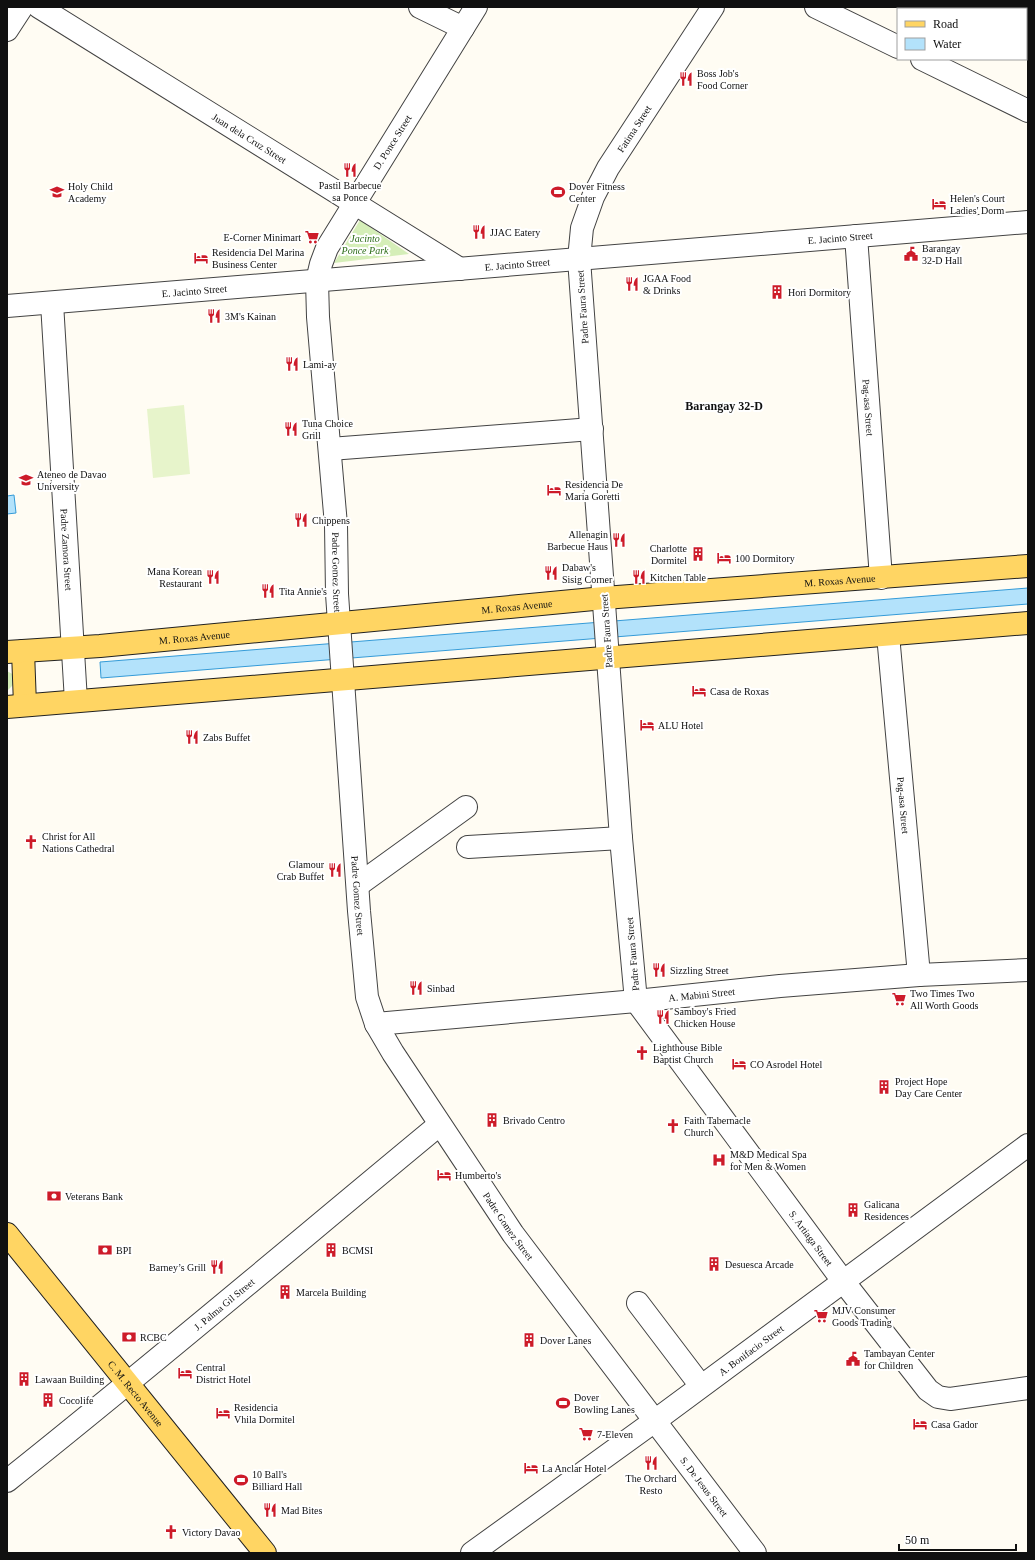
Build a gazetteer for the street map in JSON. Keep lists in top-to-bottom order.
{
  "streets": {
    "main road": ["M. Roxas Avenue", "C. M. Recto Avenue"],
    "street": [
      "Fatima Street",
      "Juan dela Cruz Street",
      "D. Ponce Street",
      "E. Jacinto Street",
      "Padre Faura Street",
      "Pag-asa Street",
      "Padre Zamora Street",
      "Padre Gomez Street",
      "A. Mabini Street",
      "S. Artiaga Street",
      "J. Palma Gil Street",
      "A. Bonifacio Street",
      "S. De Jesus Street"
    ]
  },
  "crossings": [
    ["Fatima Street", "E. Jacinto Street"],
    ["Fatima Street", "Padre Faura Street"],
    ["Juan dela Cruz Street", "D. Ponce Street"],
    ["Juan dela Cruz Street", "E. Jacinto Street"],
    ["D. Ponce Street", "E. Jacinto Street"],
    ["D. Ponce Street", "Padre Gomez Street"],
    ["E. Jacinto Street", "Padre Faura Street"],
    ["E. Jacinto Street", "Pag-asa Street"],
    ["E. Jacinto Street", "Padre Zamora Street"],
    ["E. Jacinto Street", "Padre Gomez Street"],
    ["Padre Faura Street", "M. Roxas Avenue"],
    ["Padre Faura Street", "A. Mabini Street"],
    ["Padre Faura Street", "S. Artiaga Street"],
    ["Pag-asa Street", "M. Roxas Avenue"],
    ["Pag-asa Street", "A. Mabini Street"],
    ["Padre Zamora Street", "M. Roxas Avenue"],
    ["Padre Gomez Street", "M. Roxas Avenue"],
    ["Padre Gomez Street", "A. Mabini Street"],
    ["Padre Gomez Street", "J. Palma Gil Street"],
    ["Padre Gomez Street", "A. Bonifacio Street"],
    ["Padre Gomez Street", "S. De Jesus Street"],
    ["A. Mabini Street", "S. Artiaga Street"],
    ["S. Artiaga Street", "A. Bonifacio Street"],
    ["J. Palma Gil Street", "C. M. Recto Avenue"],
    ["A. Bonifacio Street", "S. De Jesus Street"]
  ],
  "districts": ["Barangay 32-D"],
  "parks": ["Jacinto Ponce Park"],
  "places": {
    "restaurant": [
      "Boss Job's Food Corner",
      "Pastil Barbecue sa Ponce",
      "JJAC Eatery",
      "JGAA Food & Drinks",
      "3M's Kainan",
      "Lami-ay",
      "Tuna Choice Grill",
      "Chippens",
      "Allenagin Barbecue Haus",
      "Dabaw's Sisig Corner",
      "Mana Korean Restaurant",
      "Kitchen Table",
      "Tita Annie's",
      "Zabs Buffet",
      "Glamour Crab Buffet",
      "Sizzling Street",
      "Sinbad",
      "Samboy's Fried Chicken House",
      "Barney’s Grill",
      "The Orchard Resto",
      "Mad Bites"
    ],
    "school or university": ["Holy Child Academy", "Ateneo de Davao University"],
    "sports": ["Dover Fitness Center", "Dover Bowling Lanes", "10 Ball's Billiard Hall"],
    "hotel": [
      "Helen's Court Ladies' Dorm",
      "Residencia Del Marina Business Center",
      "Residencia De Maria Goretti",
      "100 Dormitory",
      "Casa de Roxas",
      "ALU Hotel",
      "CO Asrodel Hotel",
      "Humberto's",
      "Central District Hotel",
      "Residencia Vhila Dormitel",
      "Casa Gador",
      "La Anclar Hotel"
    ],
    "supermarket": [
      "E-Corner Minimart",
      "Two Times Two All Worth Goods",
      "MJV Consumer Goods Trading",
      "7-Eleven"
    ],
    "public building": ["Barangay 32-D Hall", "Tambayan Center for Children"],
    "building": [
      "Hori Dormitory",
      "Charlotte Dormitel",
      "Project Hope Day Care Center",
      "Brivado Centro",
      "Galicana Residences",
      "BCMSI",
      "Desuesca Arcade",
      "Marcela Building",
      "Dover Lanes",
      "Lawaan Building",
      "Cocolife"
    ],
    "church": [
      "Christ for All Nations Cathedral",
      "Lighthouse Bible Baptist Church",
      "Faith Tabernacle Church",
      "Victory Davao"
    ],
    "hospital": ["M&D Medical Spa for Men & Women"],
    "bank": ["Veterans Bank", "BPI", "RCBC"]
  },
  "legend": ["Road", "Water"],
  "scale_bar": "50 m"
}
